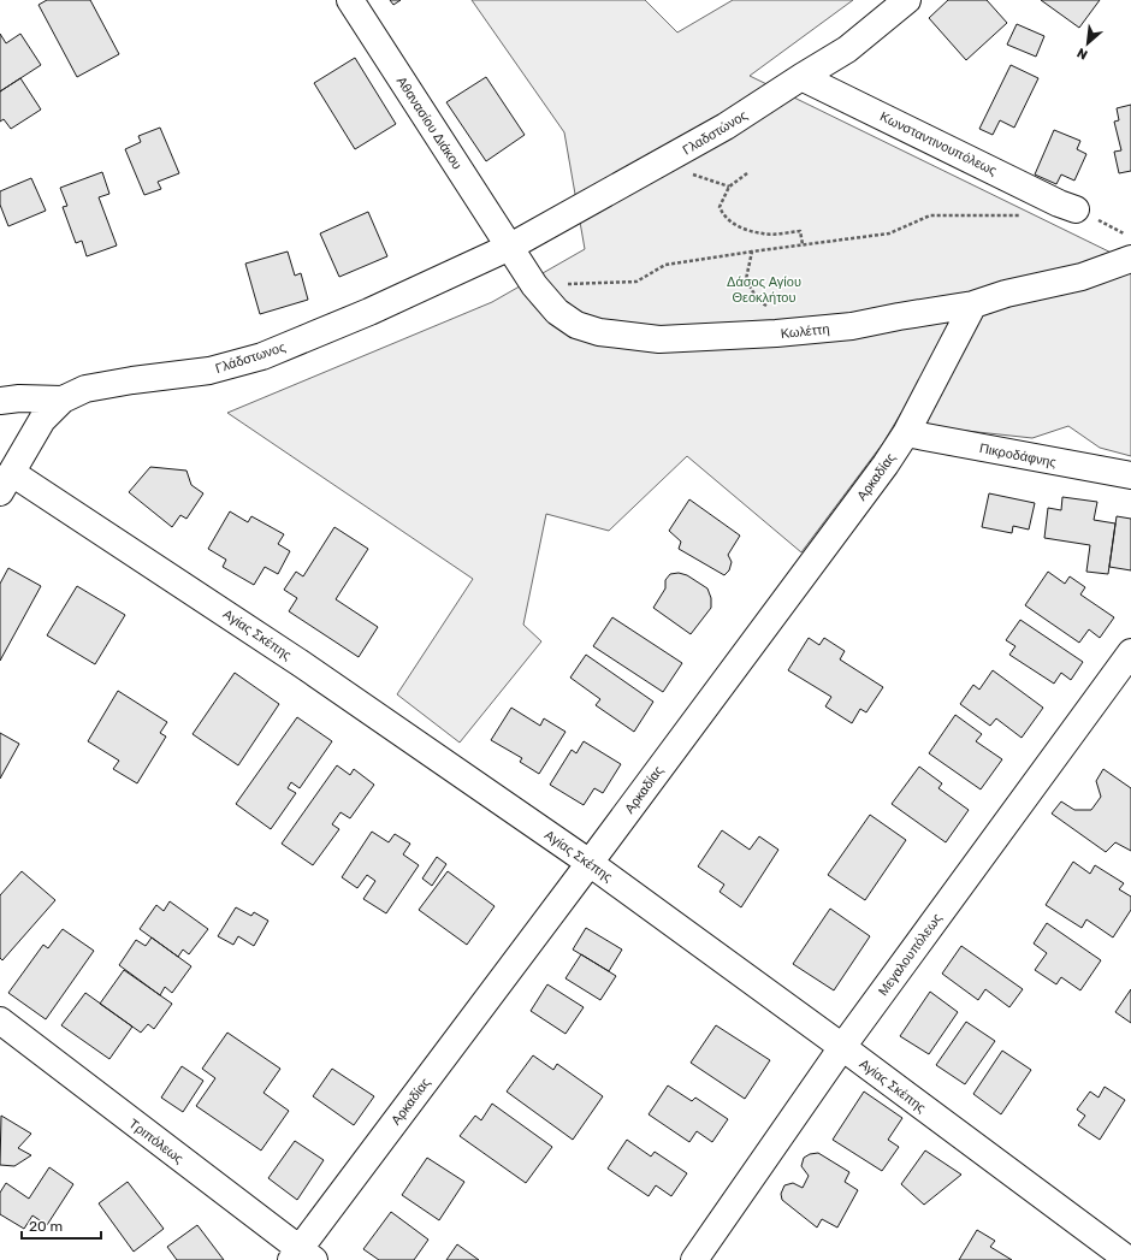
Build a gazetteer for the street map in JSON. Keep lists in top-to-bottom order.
{
  "streets": {
    "street": [
      "Αθανασίου Διάκου",
      "Γλαδστώνος",
      "Κωνσταντινουπόλεως",
      "Κωλέττη",
      "Γλάδστωνος",
      "Πικροδάφνης",
      "Αρκαδίας",
      "Αγίας Σκέπης",
      "Μεγαλουπόλεως",
      "Τριπόλεως"
    ]
  },
  "crossings": [
    ["Αθανασίου Διάκου", "Γλαδστώνος"],
    ["Αθανασίου Διάκου", "Κωλέττη"],
    ["Αθανασίου Διάκου", "Γλάδστωνος"],
    ["Γλαδστώνος", "Κωνσταντινουπόλεως"],
    ["Γλαδστώνος", "Κωλέττη"],
    ["Γλαδστώνος", "Γλάδστωνος"],
    ["Κωλέττη", "Γλάδστωνος"],
    ["Κωλέττη", "Αρκαδίας"],
    ["Γλάδστωνος", "Αγίας Σκέπης"],
    ["Πικροδάφνης", "Αρκαδίας"],
    ["Αρκαδίας", "Αγίας Σκέπης"],
    ["Αρκαδίας", "Τριπόλεως"],
    ["Αγίας Σκέπης", "Μεγαλουπόλεως"]
  ],
  "parks": ["Δάσος Αγίου Θεοκλήτου"],
  "scale_bar": "20 m",
  "north": "bottom left"
}
